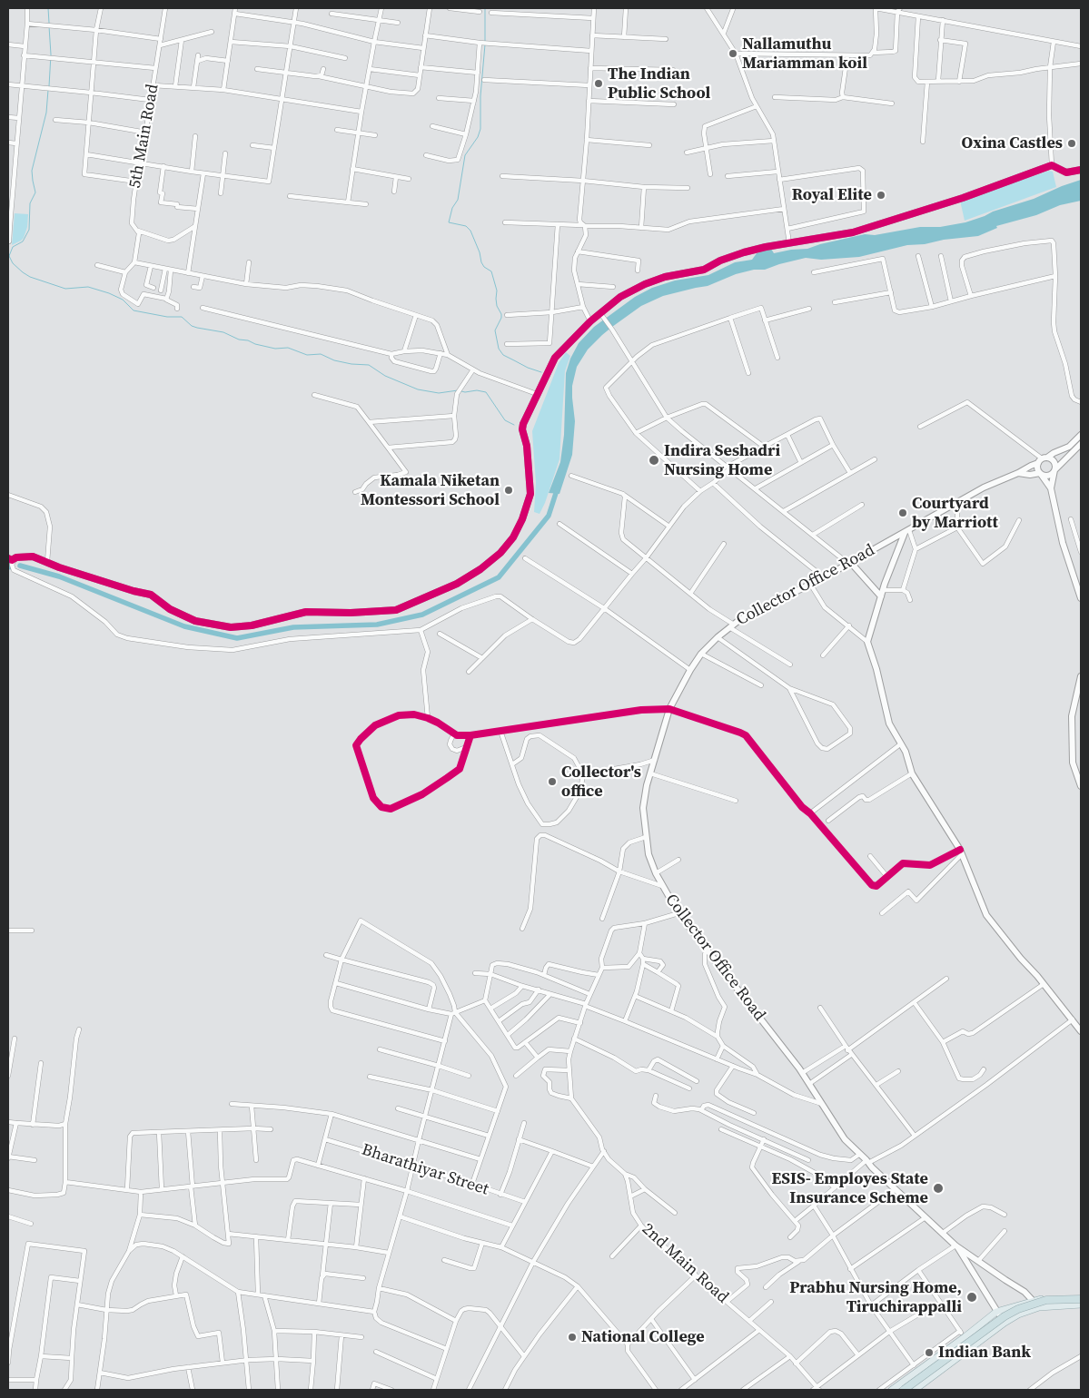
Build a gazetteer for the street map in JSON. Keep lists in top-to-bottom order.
{
  "streets": {
    "street": [
      "5th Main Road",
      "Collector Office Road",
      "Bharathiyar Street",
      "2nd Main Road"
    ]
  },
  "places": [
    "Nallamuthu Mariamman koil",
    "The Indian Public School",
    "Oxina Castles",
    "Royal Elite",
    "Indira Seshadri Nursing Home",
    "Kamala Niketan Montessori School",
    "Courtyard by Marriott",
    "Collector's office",
    "ESIS- Employes State Insurance Scheme",
    "Prabhu Nursing Home, Tiruchirappalli",
    "National College",
    "Indian Bank"
  ]
}
